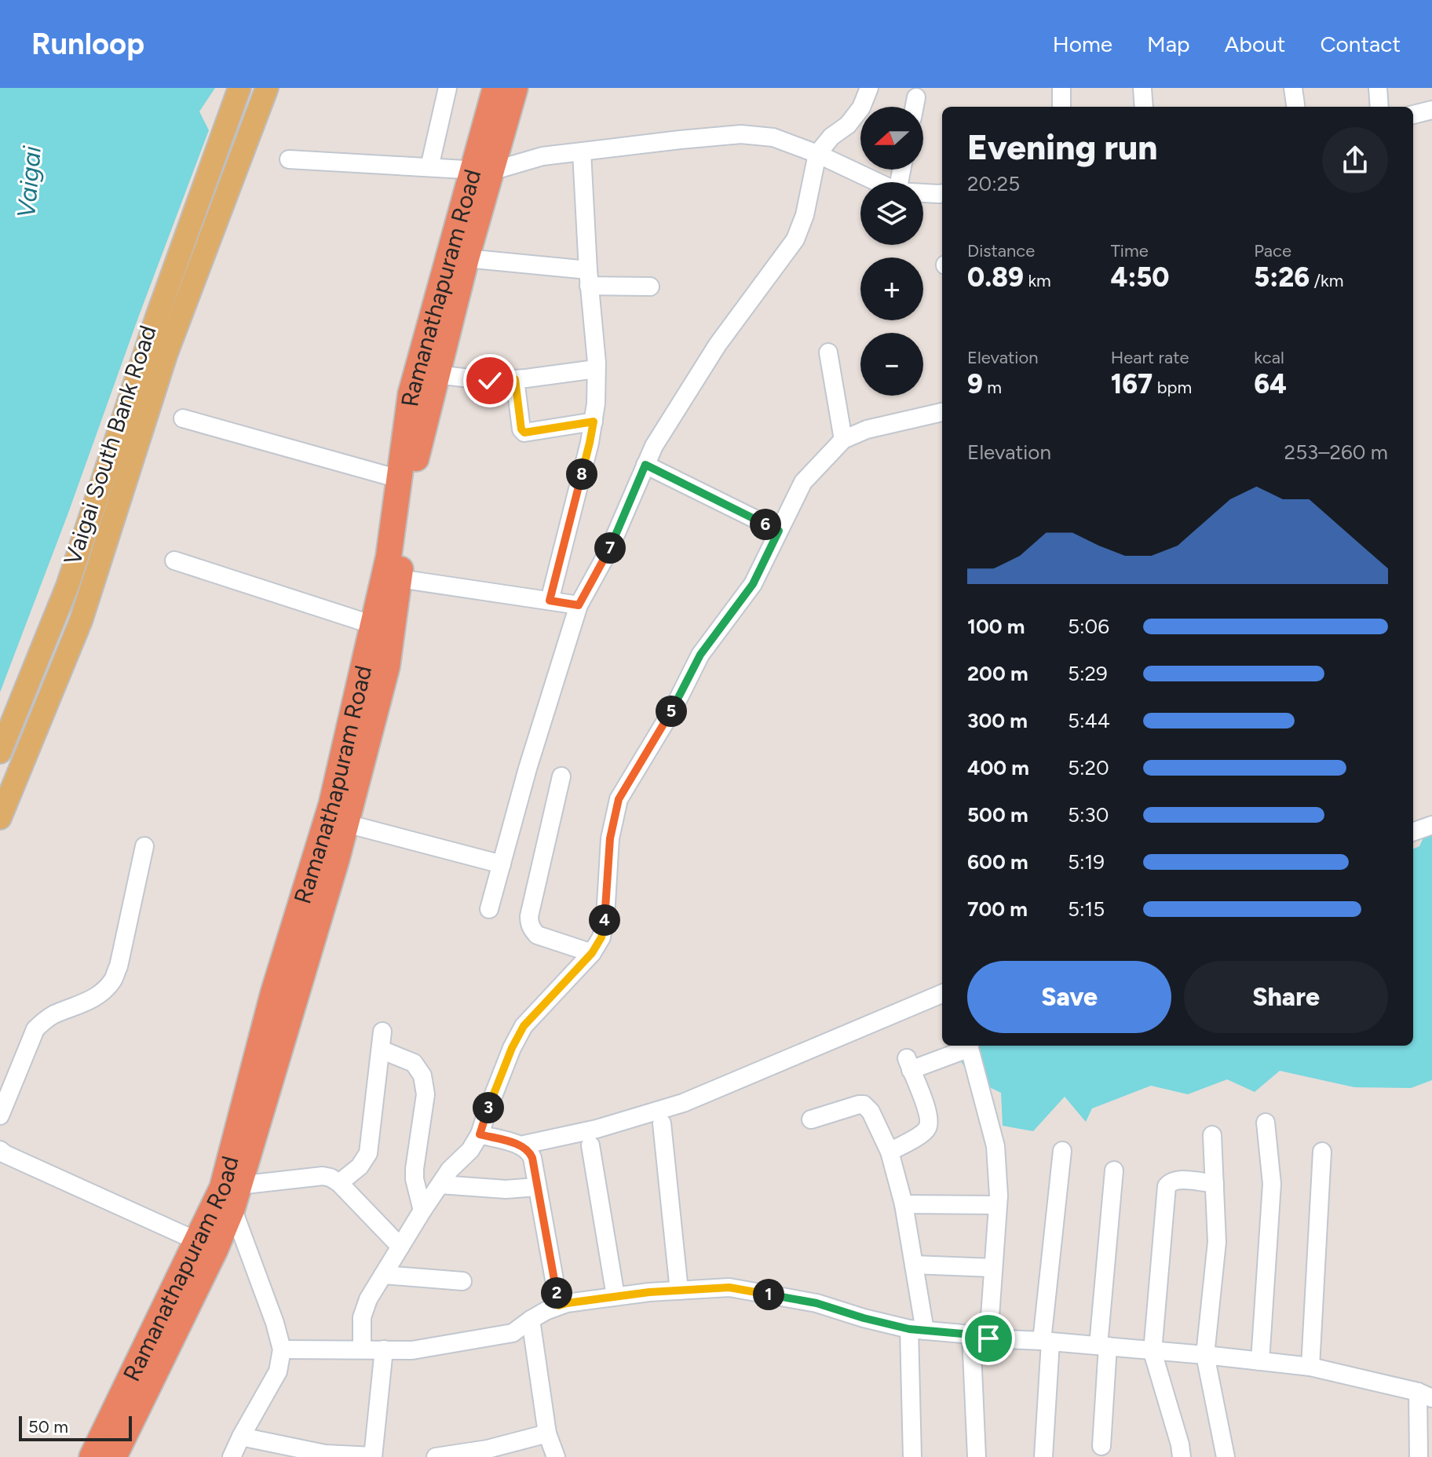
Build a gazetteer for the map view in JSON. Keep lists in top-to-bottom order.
{
  "streets": {
    "highway": ["Ramanathapuram Road"],
    "main road": ["Vaigai South Bank Road"]
  },
  "water": ["Vaigai"],
  "scale_bar": "50 m",
  "north": "left",
  "page": {
    "header": "Runloop",
    "nav": [
      "Home",
      "Map",
      "About",
      "Contact"
    ],
    "map_buttons": ["+", "−"],
    "heading": ["Evening run", "20:25"],
    "stats": [
      ["Distance", "0.89 km"],
      ["Time", "4:50"],
      ["Pace", "5:26 /km"],
      ["Elevation", "9 m"],
      ["Heart rate", "167 bpm"],
      ["kcal", "64"]
    ],
    "chart": ["Elevation", "253–260 m"],
    "pins": [
      "8",
      "6",
      "7",
      "5",
      "4",
      "3",
      "2",
      "1"
    ],
    "list": [
      {
        "name": "100 m",
        "note": "5:06"
      },
      {
        "name": "200 m",
        "note": "5:29"
      },
      {
        "name": "300 m",
        "note": "5:44"
      },
      {
        "name": "400 m",
        "note": "5:20"
      },
      {
        "name": "500 m",
        "note": "5:30"
      },
      {
        "name": "600 m",
        "note": "5:19"
      },
      {
        "name": "700 m",
        "note": "5:15"
      }
    ],
    "buttons": ["Save", "Share"],
    "scale": "50 m"
  }
}
